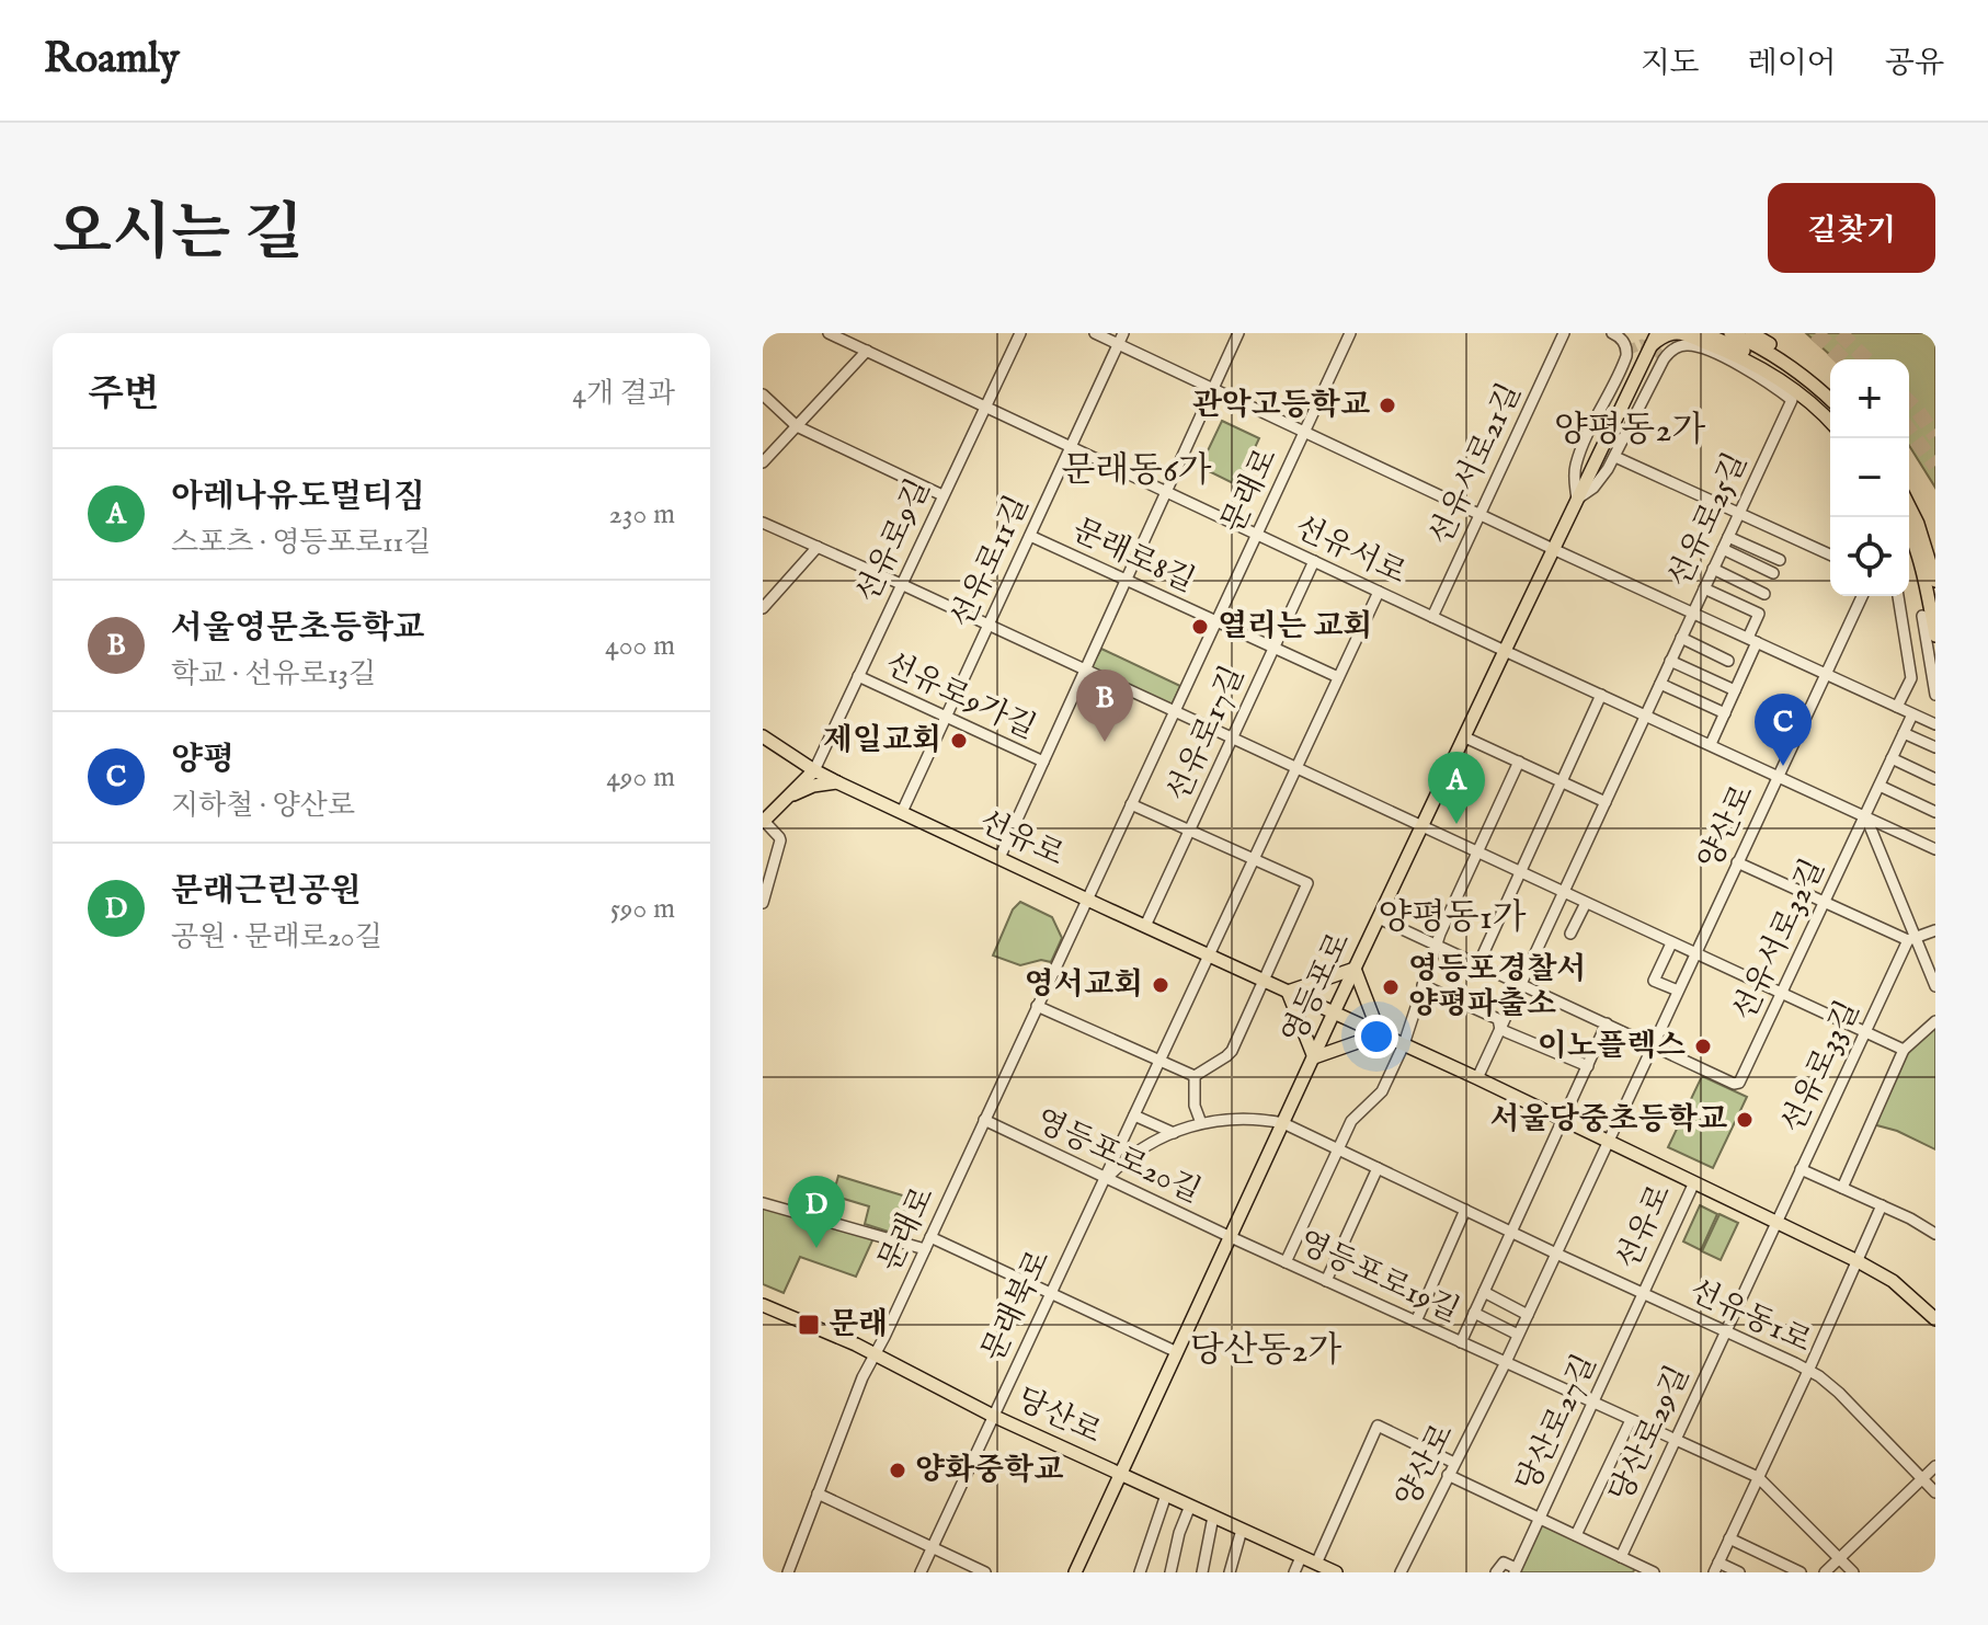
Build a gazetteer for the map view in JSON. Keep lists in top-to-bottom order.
{
  "streets": {
    "main road": ["선유로", "영등포로", "당산로"],
    "street": [
      "선유서로21길",
      "문래로",
      "선유로25길",
      "선유로9길",
      "선유서로",
      "문래로8길",
      "선유로11길",
      "선유로9가길",
      "선유로17길",
      "양산로",
      "선유서로32길",
      "선유로33길",
      "영등포로20길",
      "영등포로19길",
      "문래북로",
      "선유동1로",
      "당산로27길",
      "당산로29길"
    ]
  },
  "crossings": [
    ["선유서로21길", "선유서로"],
    ["문래로", "선유서로"],
    ["문래로", "문래로8길"],
    ["문래로", "선유로"],
    ["문래로", "영등포로20길"],
    ["문래로", "당산로"],
    ["선유로25길", "선유서로"],
    ["선유로9길", "선유서로"],
    ["선유로9길", "선유로9가길"],
    ["선유로9길", "선유로"],
    ["선유서로", "선유로11길"],
    ["선유서로", "선유로17길"],
    ["선유서로", "양산로"],
    ["선유서로", "선유서로32길"],
    ["선유서로", "영등포로"],
    ["선유서로", "문래북로"],
    ["문래로8길", "선유로11길"],
    ["선유로11길", "선유로9가길"],
    ["선유로11길", "선유로"],
    ["선유로17길", "선유로"],
    ["양산로", "선유로"],
    ["양산로", "선유서로32길"],
    ["양산로", "영등포로19길"],
    ["양산로", "선유동1로"],
    ["선유로", "영등포로"],
    ["선유로", "선유로33길"],
    ["선유로", "문래북로"],
    ["선유로", "선유동1로"],
    ["선유로", "당산로27길"],
    ["영등포로", "영등포로20길"],
    ["영등포로", "영등포로19길"],
    ["영등포로", "선유동1로"],
    ["영등포로", "당산로"],
    ["영등포로20길", "영등포로19길"],
    ["영등포로20길", "문래북로"],
    ["영등포로20길", "선유동1로"],
    ["영등포로19길", "당산로27길"],
    ["영등포로19길", "당산로29길"],
    ["문래북로", "선유동1로"],
    ["문래북로", "당산로"],
    ["선유동1로", "당산로27길"],
    ["선유동1로", "당산로29길"]
  ],
  "districts": [
    "양평동2가",
    "문래동6가",
    "양평동1가",
    "당산동2가"
  ],
  "places": {
    "other": [
      "관악고등학교",
      "열리는 교회",
      "제일교회",
      "영서교회",
      "영등포경찰서 양평파출소",
      "이노플렉스",
      "서울당중초등학교",
      "양화중학교"
    ],
    "transit": ["문래"]
  },
  "page": {
    "header": "Roamly",
    "nav": ["지도", "레이어", "공유"],
    "title": "오시는 길",
    "buttons": "길찾기",
    "heading": ["주변", "4개 결과"],
    "map_buttons": ["+", "−"],
    "list": [
      {
        "mark": "A",
        "name": "아레나유도멀티짐",
        "note": "스포츠 · 영등포로11길",
        "value": "230 m"
      },
      {
        "mark": "B",
        "name": "서울영문초등학교",
        "note": "학교 · 선유로13길",
        "value": "400 m"
      },
      {
        "mark": "C",
        "name": "양평",
        "note": "지하철 · 양산로",
        "value": "490 m"
      },
      {
        "mark": "D",
        "name": "문래근린공원",
        "note": "공원 · 문래로20길",
        "value": "590 m"
      }
    ],
    "pins": [
      "B",
      "C",
      "A",
      "D"
    ]
  }
}
